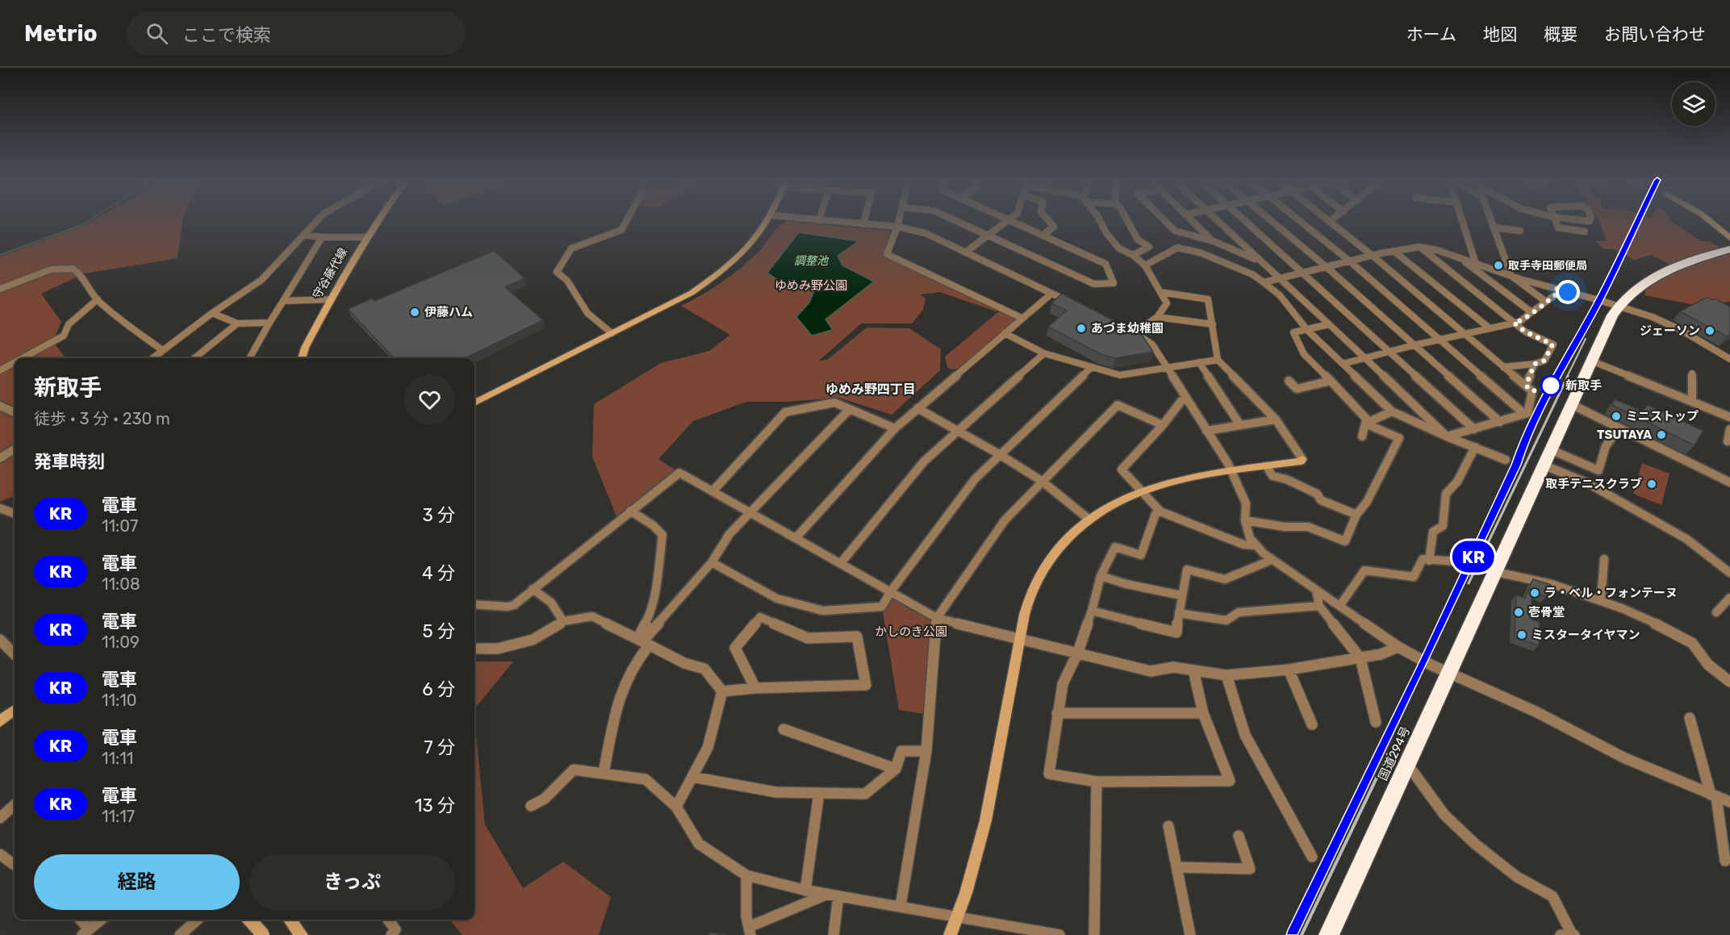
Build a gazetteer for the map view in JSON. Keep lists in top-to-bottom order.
{
  "streets": {
    "highway": ["国道294号"],
    "street": ["守谷藤代線"]
  },
  "districts": ["ゆめみ野四丁目"],
  "water": ["調整池"],
  "parks": ["ゆめみ野公園", "かしのき公園"],
  "places": [
    "取手寺田郵便局",
    "伊藤ハム",
    "あづま幼稚園",
    "ジェーソン",
    "新取手",
    "ミニストップ",
    "TSUTAYA",
    "取手テニスクラブ",
    "ラ・ベル・フォンテーヌ",
    "壱骨堂",
    "ミスタータイヤマン"
  ],
  "page": {
    "header": "Metrio",
    "search": "ここで検索",
    "nav": [
      "ホーム",
      "地図",
      "概要",
      "お問い合わせ"
    ],
    "on_map": "KR",
    "heading": [
      ["新取手", "徒歩 · 3 分 · 230 m"],
      "発車時刻"
    ],
    "list": [
      {
        "mark": "KR",
        "name": "電車",
        "note": "11:07",
        "value": "3 分"
      },
      {
        "mark": "KR",
        "name": "電車",
        "note": "11:08",
        "value": "4 分"
      },
      {
        "mark": "KR",
        "name": "電車",
        "note": "11:09",
        "value": "5 分"
      },
      {
        "mark": "KR",
        "name": "電車",
        "note": "11:10",
        "value": "6 分"
      },
      {
        "mark": "KR",
        "name": "電車",
        "note": "11:11",
        "value": "7 分"
      },
      {
        "mark": "KR",
        "name": "電車",
        "note": "11:17",
        "value": "13 分"
      }
    ],
    "buttons": ["経路", "きっぷ"]
  }
}
